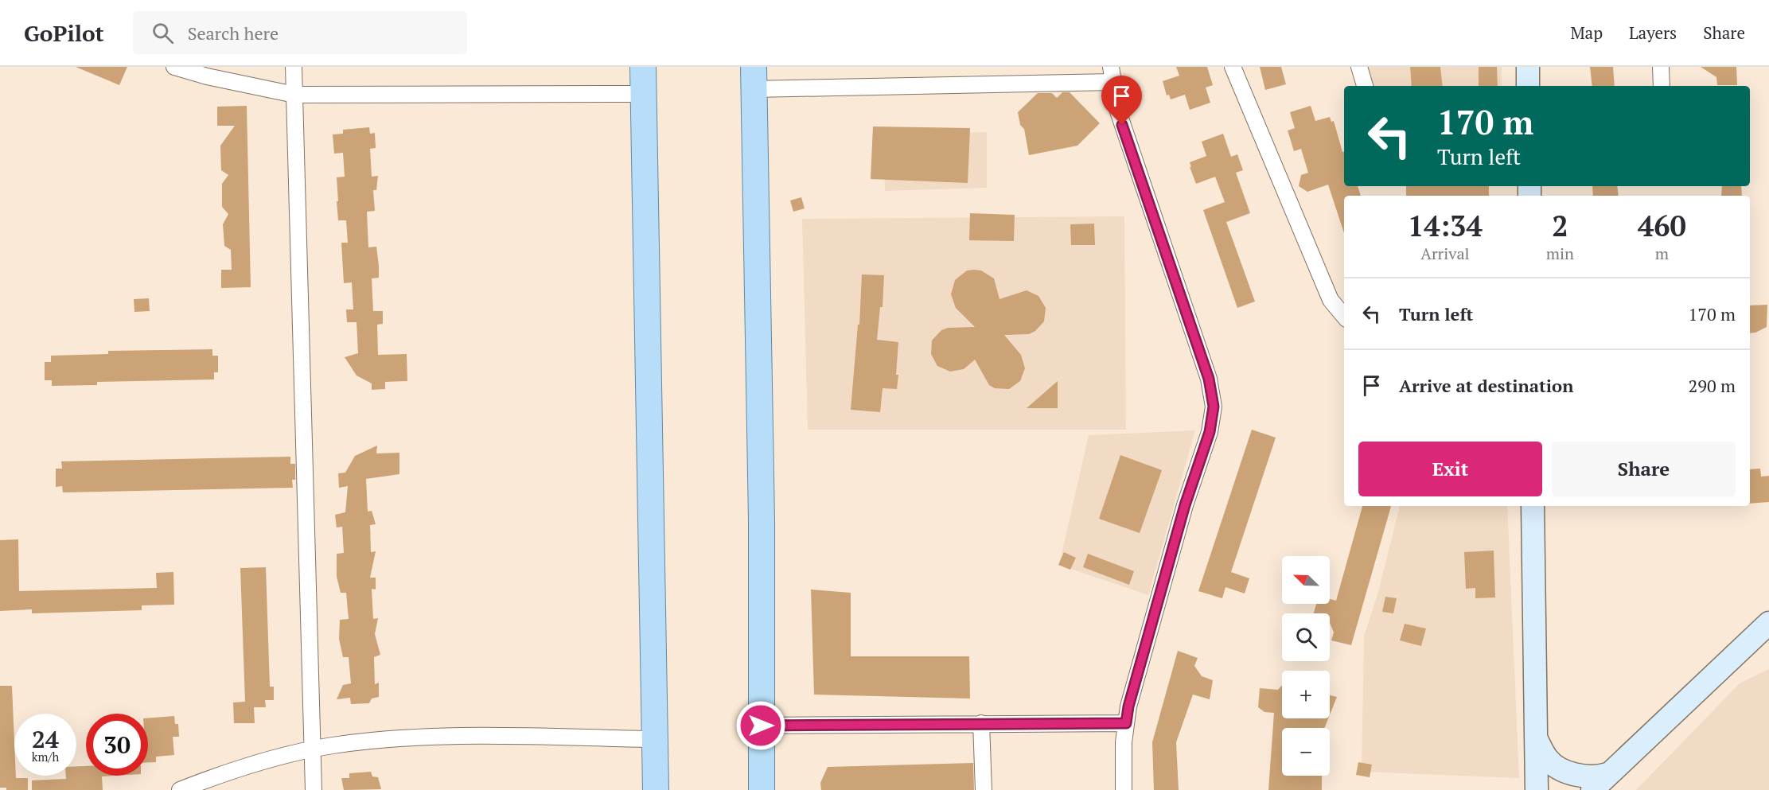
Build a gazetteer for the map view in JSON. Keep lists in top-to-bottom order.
{
  "north": "top left",
  "page": {
    "header": "GoPilot",
    "search": "Search here",
    "nav": ["Map", "Layers", "Share"],
    "turn": ["170 m", "Turn left"],
    "eta": [
      "14:34",
      "Arrival",
      "2",
      "min",
      "460",
      "m"
    ],
    "list": [
      {
        "name": "Turn left",
        "value": "170 m"
      },
      {
        "name": "Arrive at destination",
        "value": "290 m"
      }
    ],
    "buttons": ["Exit", "Share"],
    "map_buttons": ["+", "−"],
    "speed": "24 km/h",
    "limit": "30"
  }
}
